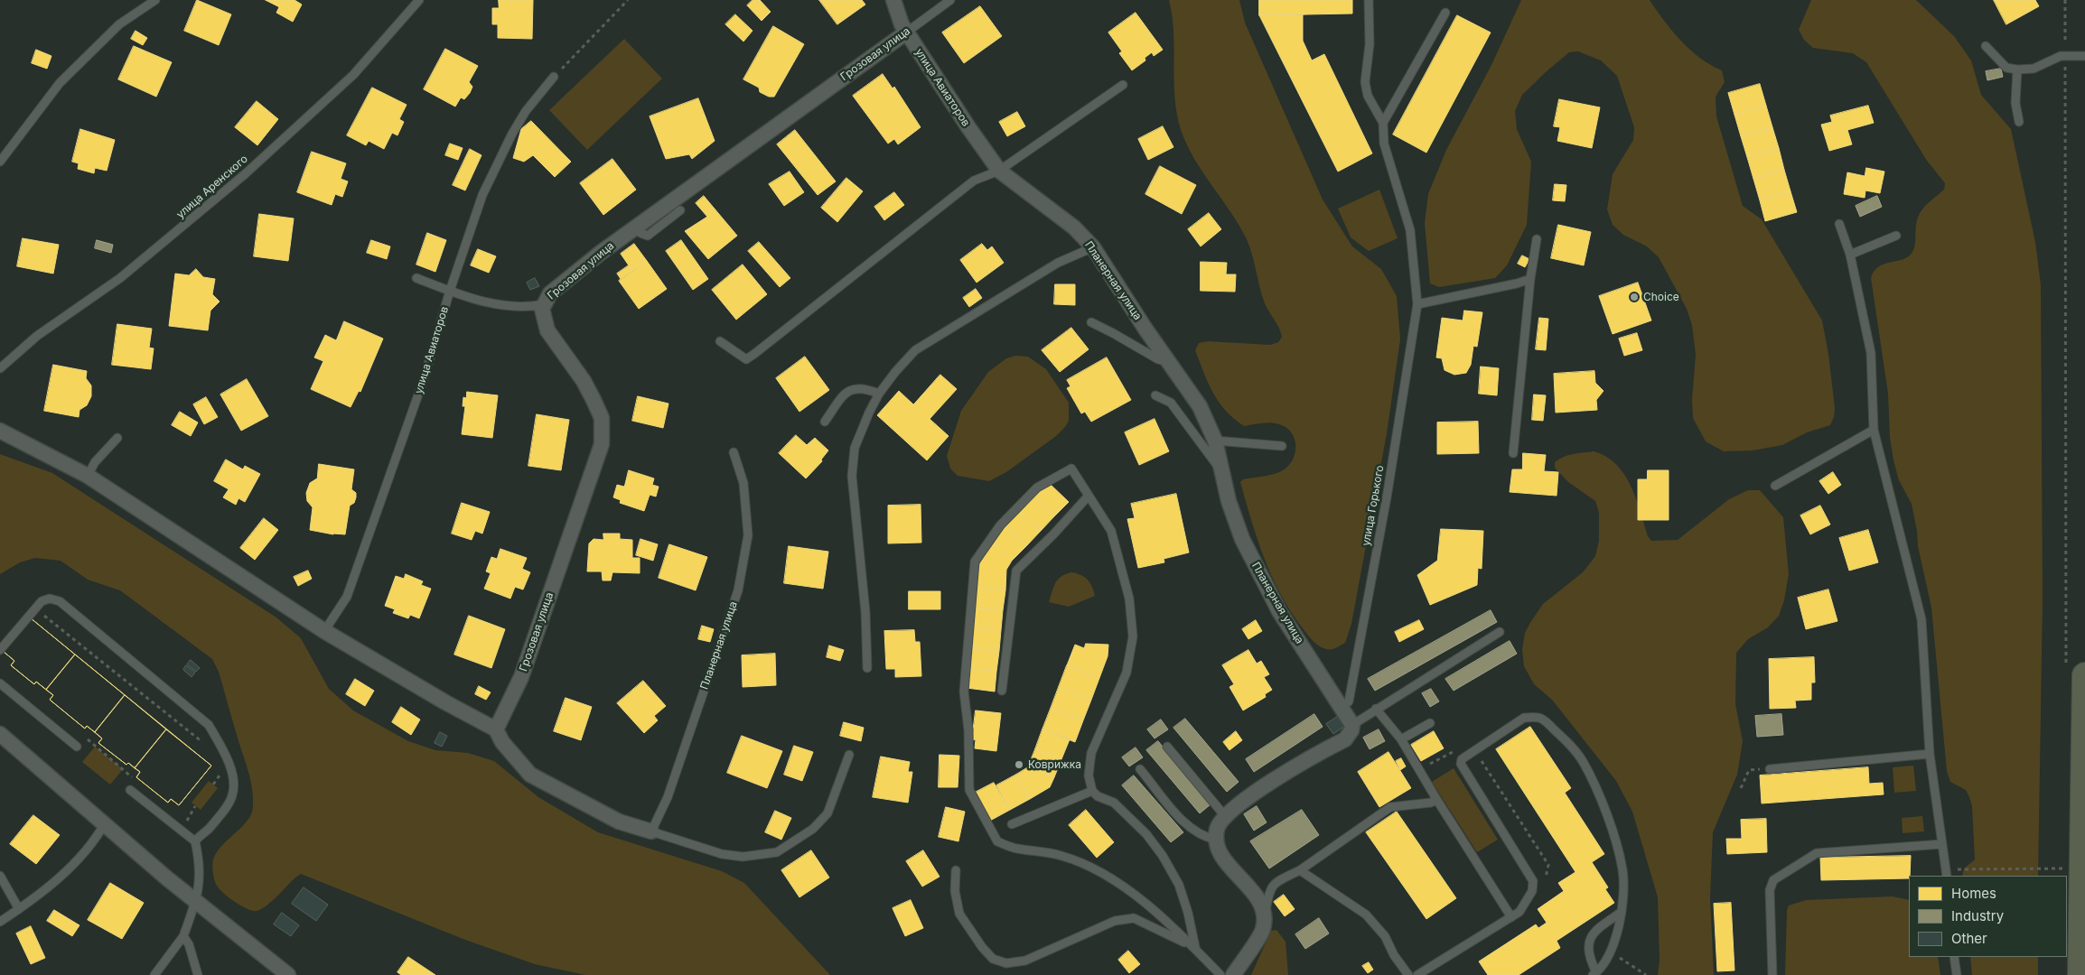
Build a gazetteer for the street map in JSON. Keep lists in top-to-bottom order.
{
  "streets": {
    "street": ["Грозовая улица", "улица Авиаторов", "Планерная улица"],
    "lane": ["улица Аренского", "улица Горького"]
  },
  "crossings": [
    ["Грозовая улица", "улица Авиаторов"],
    ["улица Авиаторов", "Планерная улица"],
    ["Планерная улица", "улица Горького"]
  ],
  "places": ["Choice", "Коврижка"],
  "legend": ["Homes", "Industry", "Other"]
}
